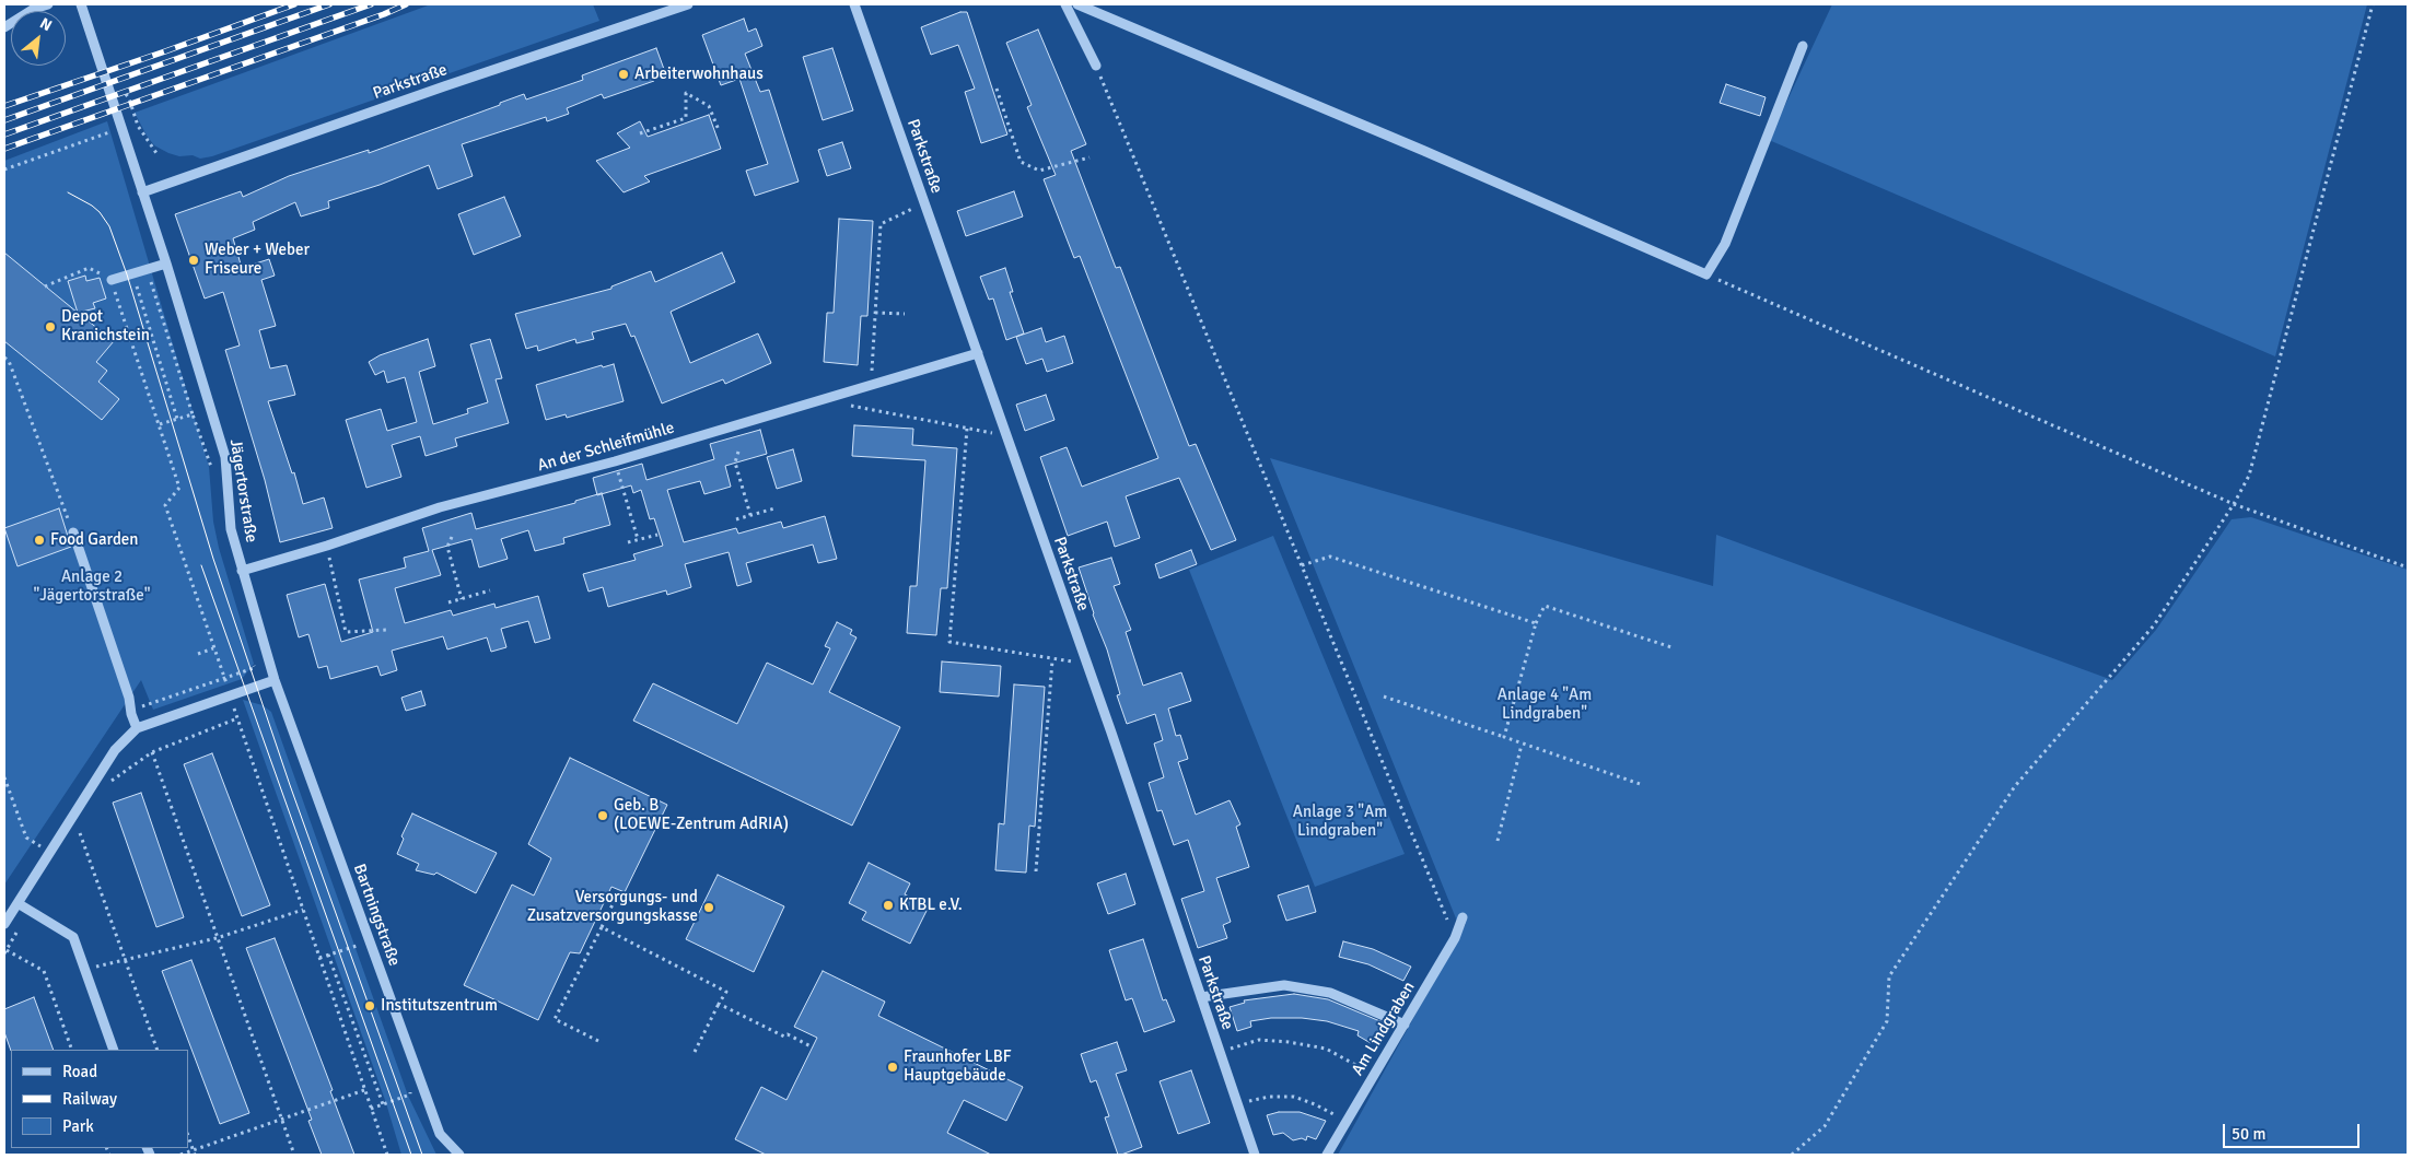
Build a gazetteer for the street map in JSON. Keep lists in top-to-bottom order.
{
  "streets": {
    "street": [
      "Parkstraße",
      "An der Schleifmühle",
      "Jägertorstraße",
      "Bartningstraße",
      "Am Lindgraben"
    ]
  },
  "crossings": [
    ["Parkstraße", "An der Schleifmühle"],
    ["Parkstraße", "Jägertorstraße"],
    ["An der Schleifmühle", "Jägertorstraße"],
    ["Jägertorstraße", "Bartningstraße"]
  ],
  "parks": ["Anlage 2 \"Jägertorstraße\"", "Anlage 4 \"Am Lindgraben\"", "Anlage 3 \"Am Lindgraben\""],
  "places": [
    "Arbeiterwohnhaus",
    "Weber + Weber Friseure",
    "Depot Kranichstein",
    "Food Garden",
    "Geb. B (LOEWE-Zentrum AdRIA)",
    "KTBL e.V.",
    "Versorgungs- und Zusatzversorgungskasse",
    "Institutszentrum",
    "Fraunhofer LBF Hauptgebäude"
  ],
  "legend": ["Road", "Railway", "Park"],
  "scale_bar": "50 m",
  "north": "top right"
}
